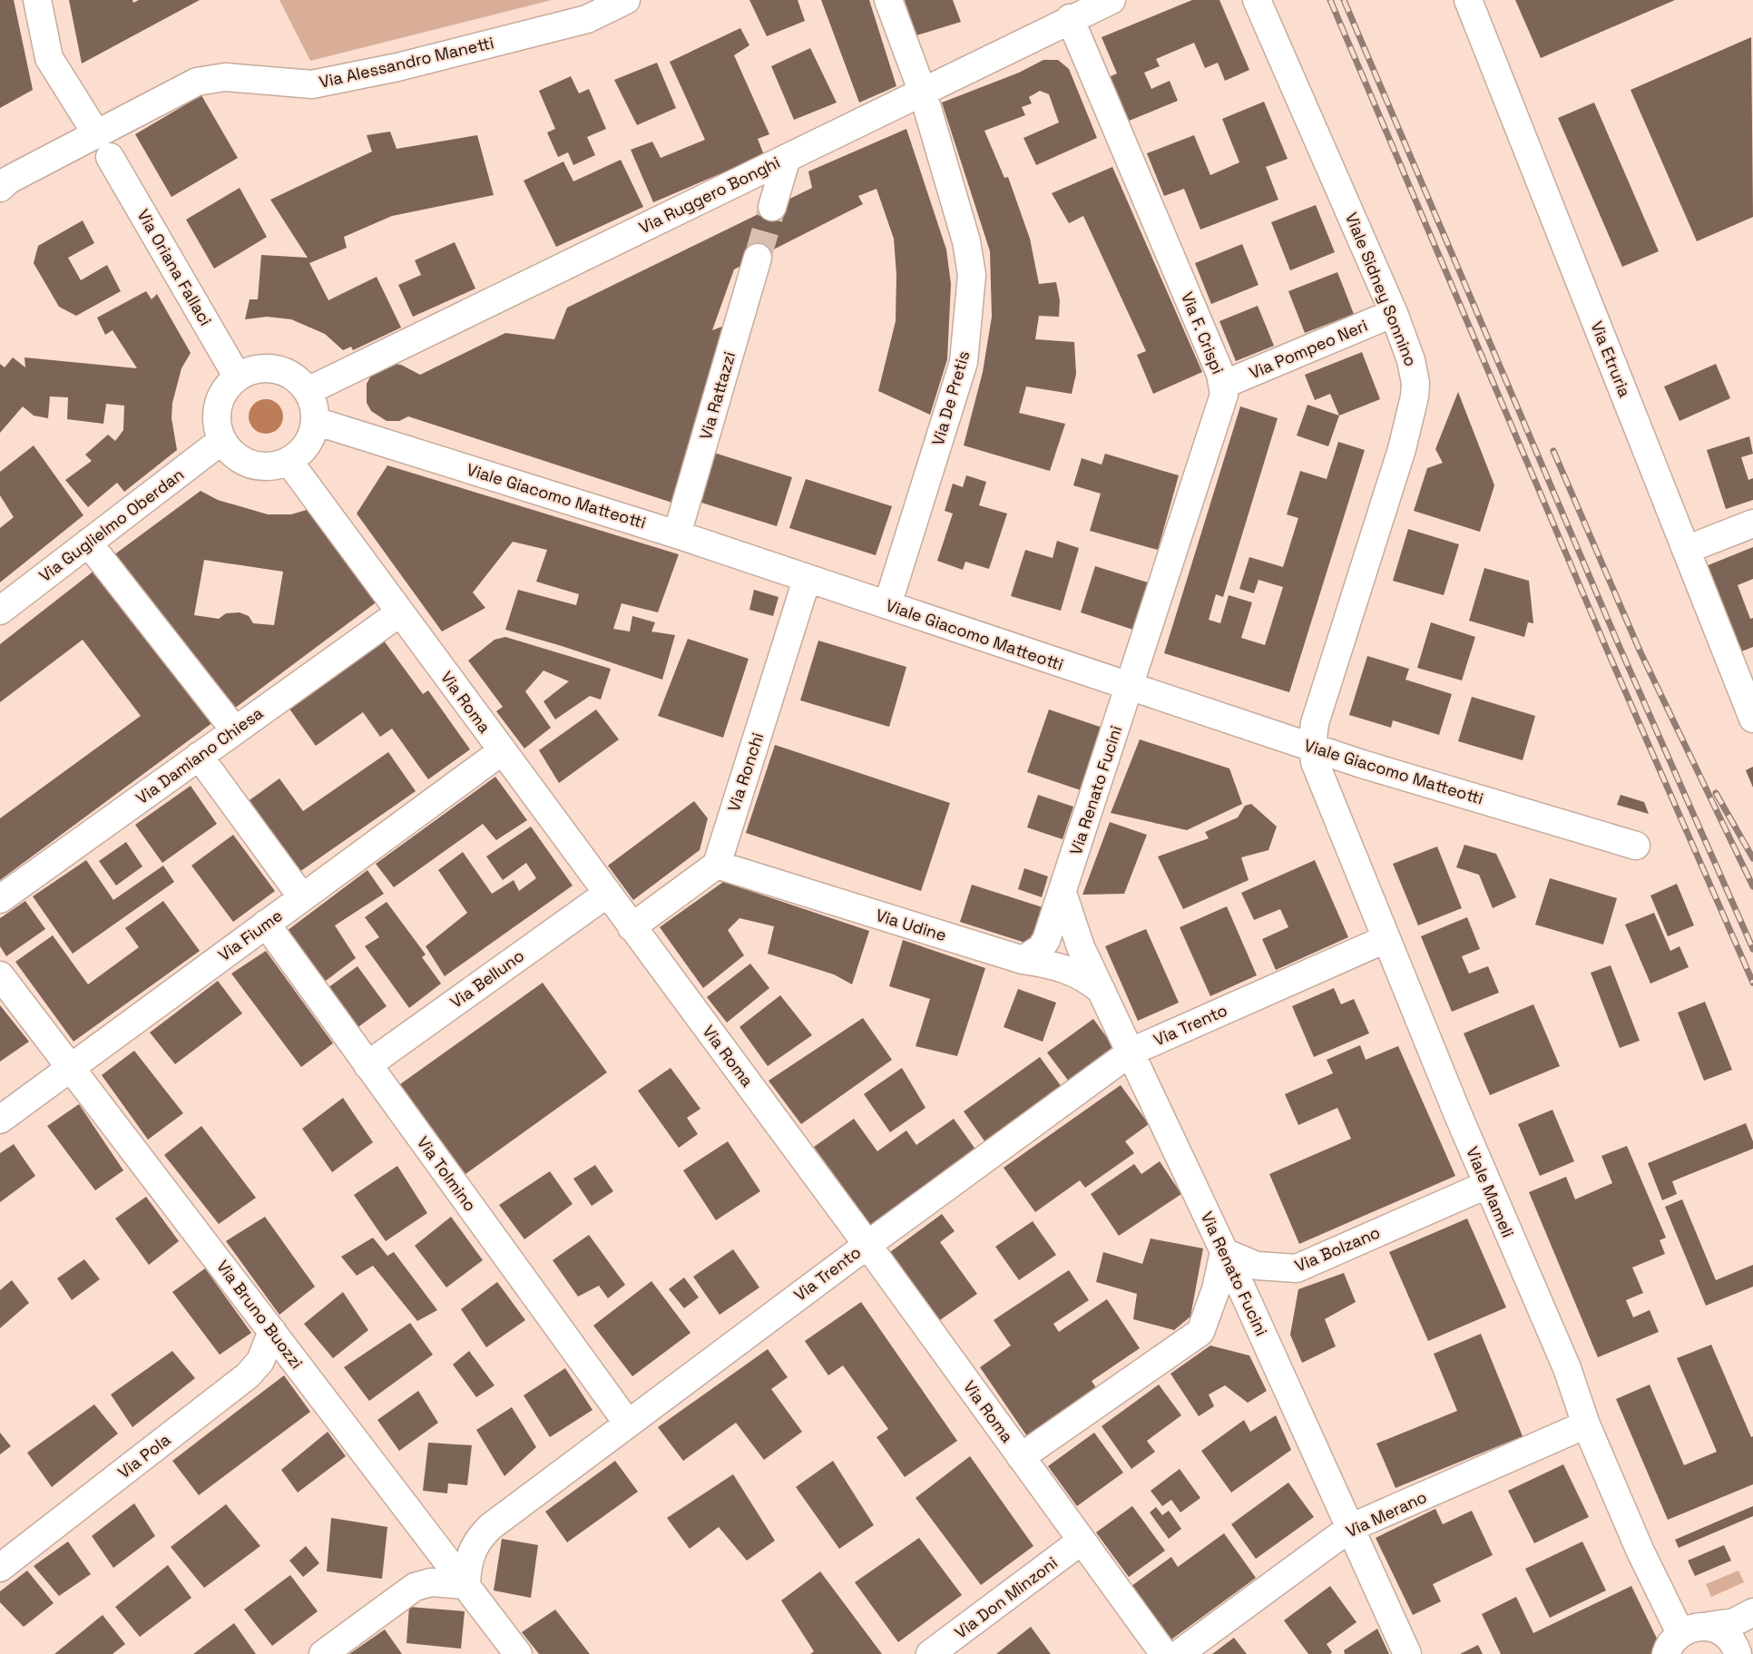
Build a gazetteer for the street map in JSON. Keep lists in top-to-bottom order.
{
  "streets": {
    "street": [
      "Via Alessandro Manetti",
      "Via Ruggero Bonghi",
      "Via Oriana Fallaci",
      "Viale Sidney Sonnino",
      "Via F. Crispi",
      "Via Pompeo Neri",
      "Via Etruria",
      "Via Rattazzi",
      "Via De Pretis",
      "Viale Giacomo Matteotti",
      "Via Guglielmo Oberdan",
      "Via Roma",
      "Via Damiano Chiesa",
      "Via Ronchi",
      "Via Renato Fucini",
      "Via Udine",
      "Via Fiume",
      "Via Belluno",
      "Via Trento",
      "Via Tolmino",
      "Viale Mameli",
      "Via Bolzano",
      "Via Bruno Buozzi",
      "Via Pola",
      "Via Merano",
      "Via Don Minzoni"
    ]
  },
  "crossings": [
    ["Via Ruggero Bonghi", "Via Oriana Fallaci"],
    ["Via Ruggero Bonghi", "Via F. Crispi"],
    ["Via Ruggero Bonghi", "Via De Pretis"],
    ["Via Ruggero Bonghi", "Viale Giacomo Matteotti"],
    ["Via Ruggero Bonghi", "Via Guglielmo Oberdan"],
    ["Via Ruggero Bonghi", "Via Roma"],
    ["Via Oriana Fallaci", "Viale Giacomo Matteotti"],
    ["Via Oriana Fallaci", "Via Guglielmo Oberdan"],
    ["Via Oriana Fallaci", "Via Roma"],
    ["Viale Sidney Sonnino", "Via Pompeo Neri"],
    ["Viale Sidney Sonnino", "Viale Giacomo Matteotti"],
    ["Viale Sidney Sonnino", "Viale Mameli"],
    ["Via F. Crispi", "Via Pompeo Neri"],
    ["Via F. Crispi", "Viale Giacomo Matteotti"],
    ["Via F. Crispi", "Via Renato Fucini"],
    ["Via Rattazzi", "Viale Giacomo Matteotti"],
    ["Via De Pretis", "Viale Giacomo Matteotti"],
    ["Viale Giacomo Matteotti", "Via Guglielmo Oberdan"],
    ["Viale Giacomo Matteotti", "Via Roma"],
    ["Viale Giacomo Matteotti", "Via Ronchi"],
    ["Viale Giacomo Matteotti", "Via Renato Fucini"],
    ["Viale Giacomo Matteotti", "Viale Mameli"],
    ["Via Guglielmo Oberdan", "Via Roma"],
    ["Via Roma", "Via Damiano Chiesa"],
    ["Via Roma", "Via Fiume"],
    ["Via Roma", "Via Belluno"],
    ["Via Roma", "Via Trento"],
    ["Via Roma", "Via Don Minzoni"],
    ["Via Ronchi", "Via Udine"],
    ["Via Renato Fucini", "Via Udine"],
    ["Via Renato Fucini", "Via Trento"],
    ["Via Renato Fucini", "Via Bolzano"],
    ["Via Renato Fucini", "Via Merano"],
    ["Via Fiume", "Via Tolmino"],
    ["Via Fiume", "Via Bruno Buozzi"],
    ["Via Belluno", "Via Tolmino"],
    ["Via Trento", "Via Tolmino"],
    ["Via Trento", "Viale Mameli"],
    ["Via Trento", "Via Bruno Buozzi"],
    ["Viale Mameli", "Via Bolzano"],
    ["Viale Mameli", "Via Merano"],
    ["Via Bruno Buozzi", "Via Pola"]
  ]
}
